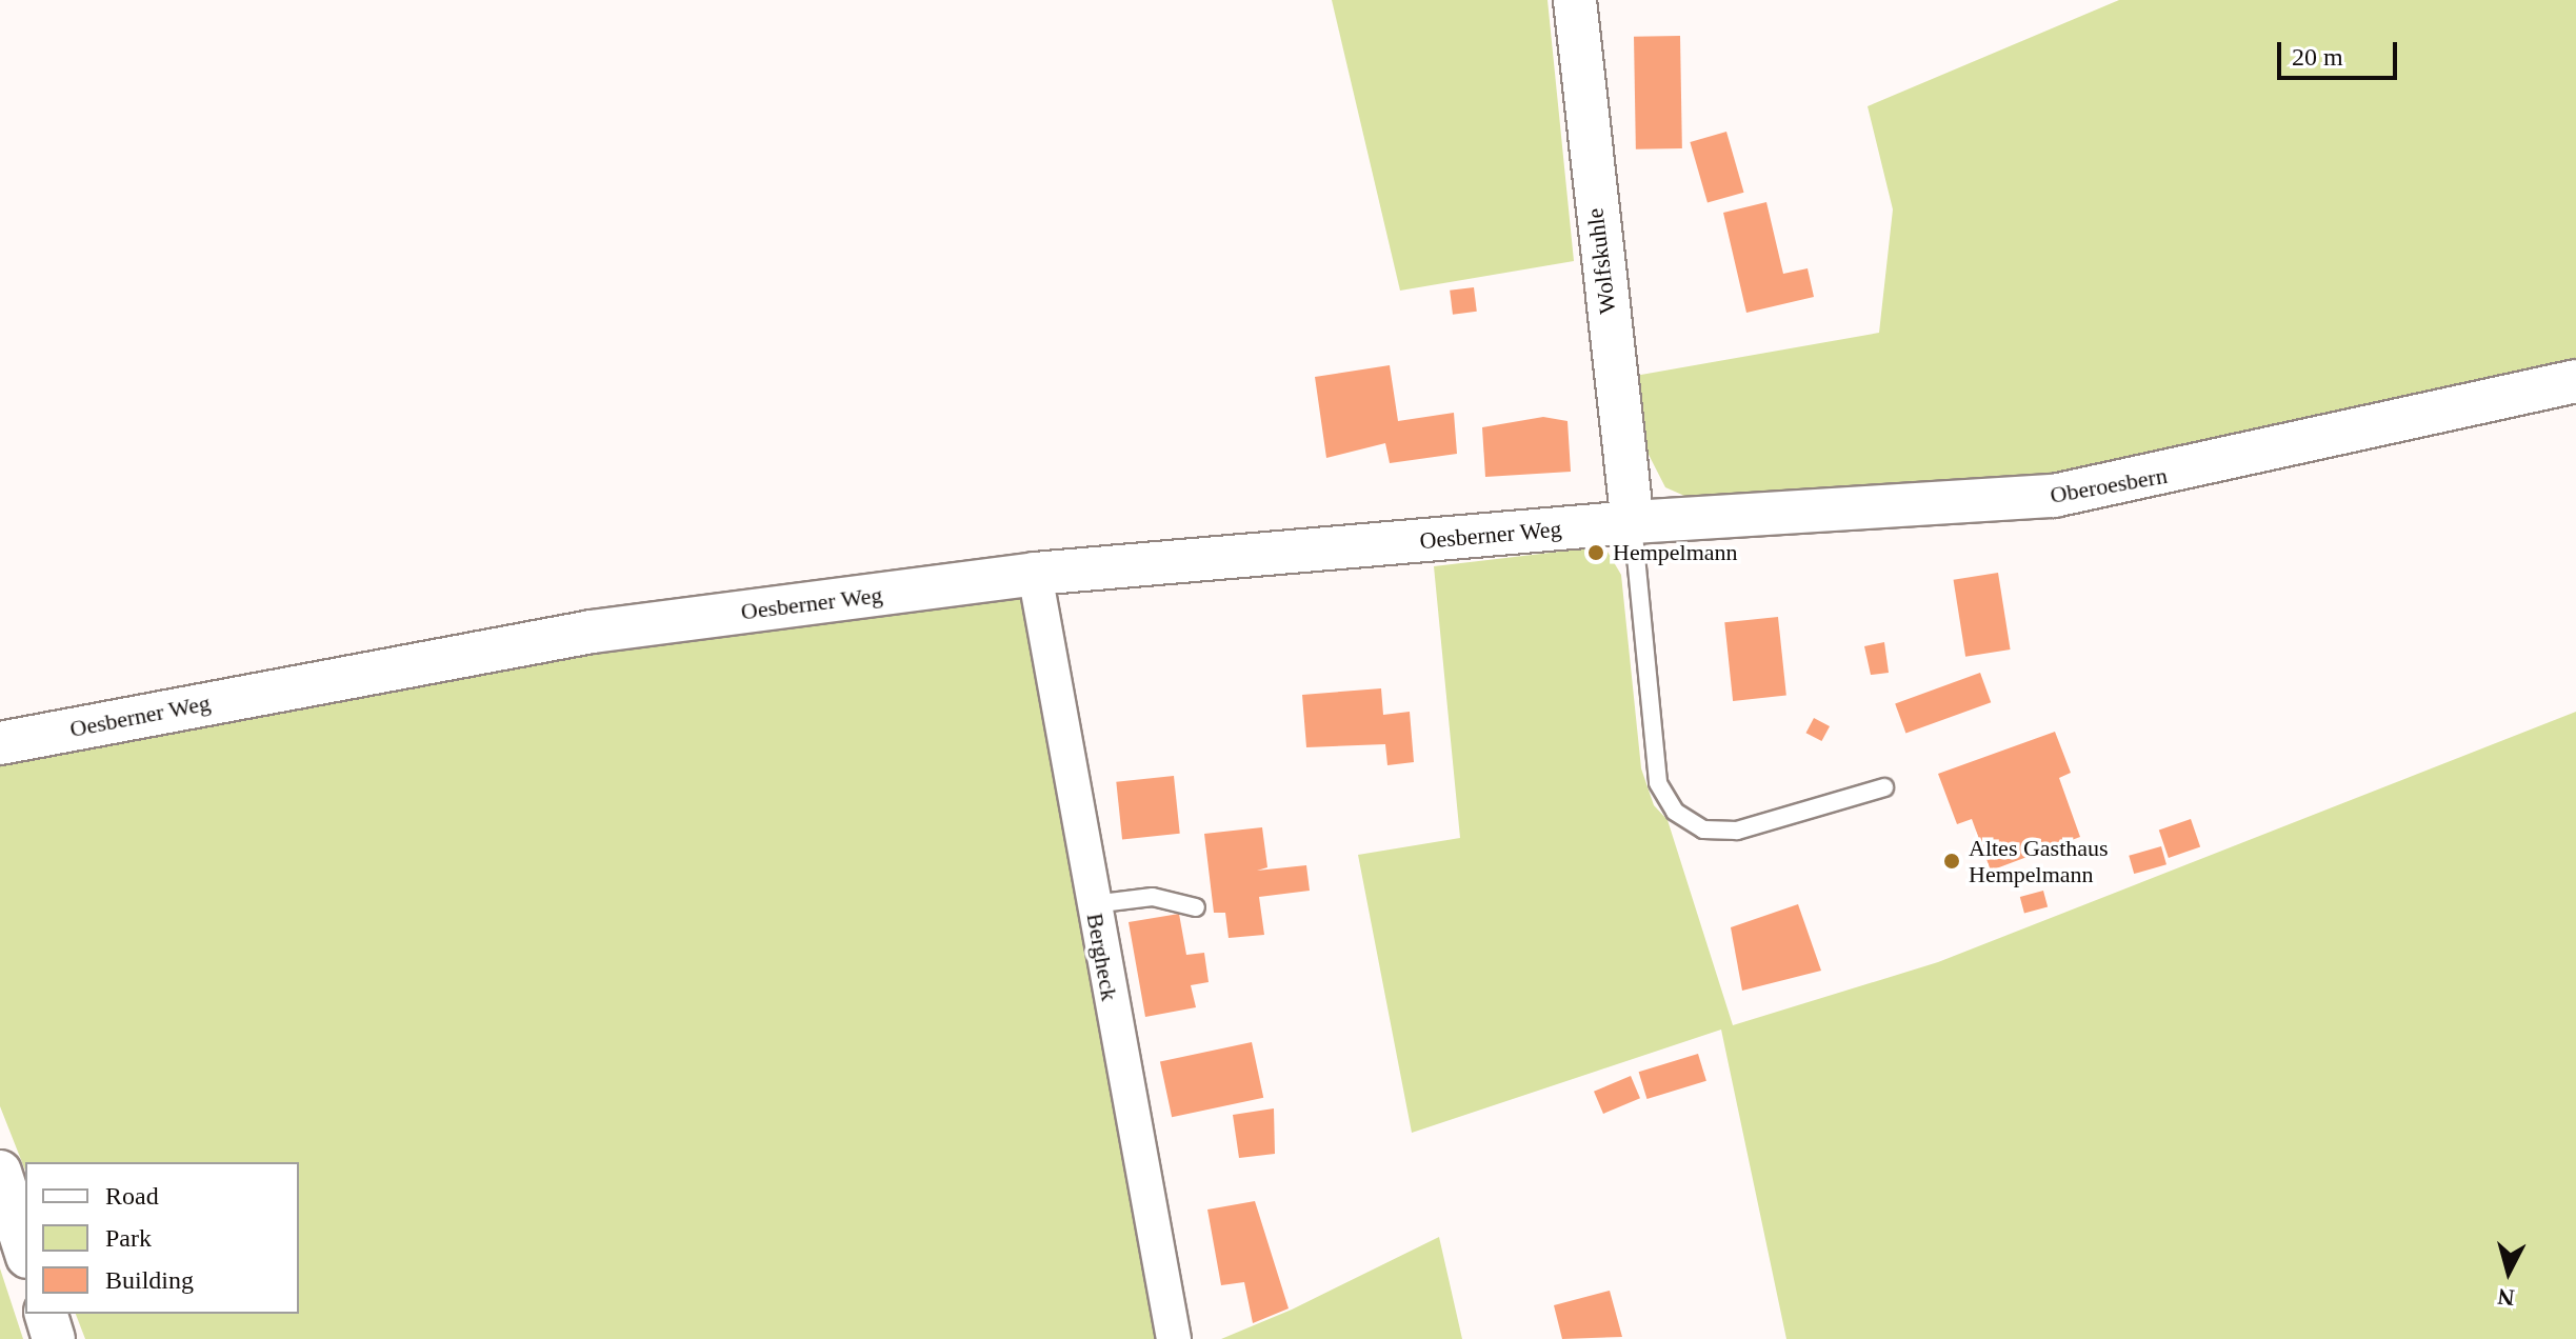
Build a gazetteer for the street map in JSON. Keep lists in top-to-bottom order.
{
  "streets": {
    "street": [
      "Wolfskuhle",
      "Oberoesbern",
      "Oesberner Weg",
      "Bergheck"
    ]
  },
  "crossings": [
    ["Wolfskuhle", "Oberoesbern"],
    ["Wolfskuhle", "Oesberner Weg"],
    ["Oberoesbern", "Oesberner Weg"],
    ["Oesberner Weg", "Bergheck"]
  ],
  "places": ["Hempelmann", "Altes Gasthaus Hempelmann"],
  "legend": ["Road", "Park", "Building"],
  "scale_bar": "20 m",
  "north": "bottom"
}
